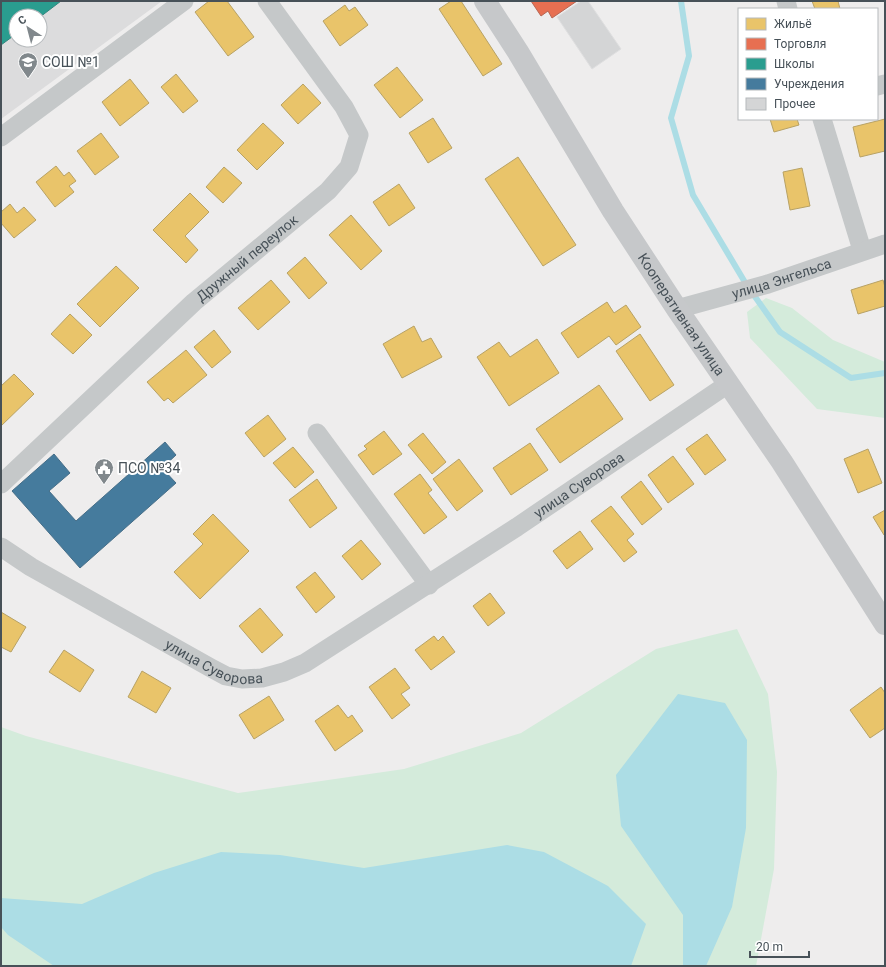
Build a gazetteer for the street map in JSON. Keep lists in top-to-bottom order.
{
  "streets": {
    "street": [
      "Дружный переулок",
      "улица Энгельса",
      "Кооперативная улица",
      "улица Суворова"
    ]
  },
  "crossings": [
    ["улица Энгельса", "Кооперативная улица"],
    ["Кооперативная улица", "улица Суворова"]
  ],
  "places": {
    "school or university": ["СОШ №1"],
    "public building": ["ПСО №34"]
  },
  "legend": [
    "Жильё",
    "Торговля",
    "Школы",
    "Учреждения",
    "Прочее"
  ],
  "scale_bar": "20 m",
  "north": "top left"
}
